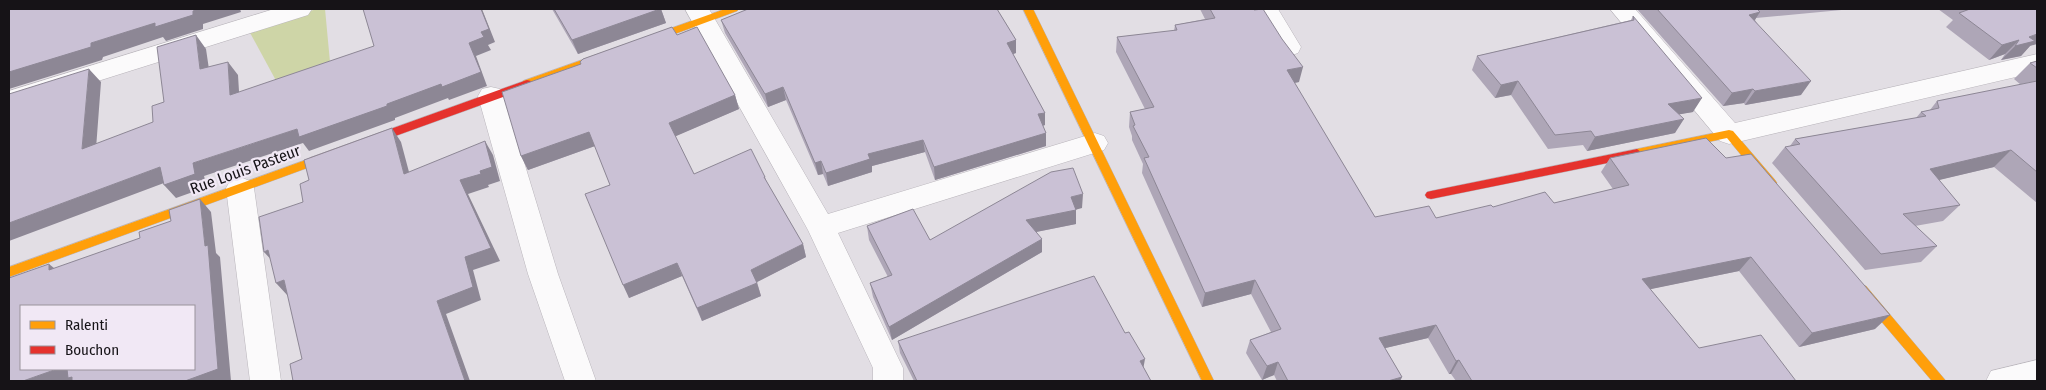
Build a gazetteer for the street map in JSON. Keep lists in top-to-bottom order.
{
  "streets": {
    "main road": ["Rue Louis Pasteur"]
  },
  "legend": ["Ralenti", "Bouchon"]
}
